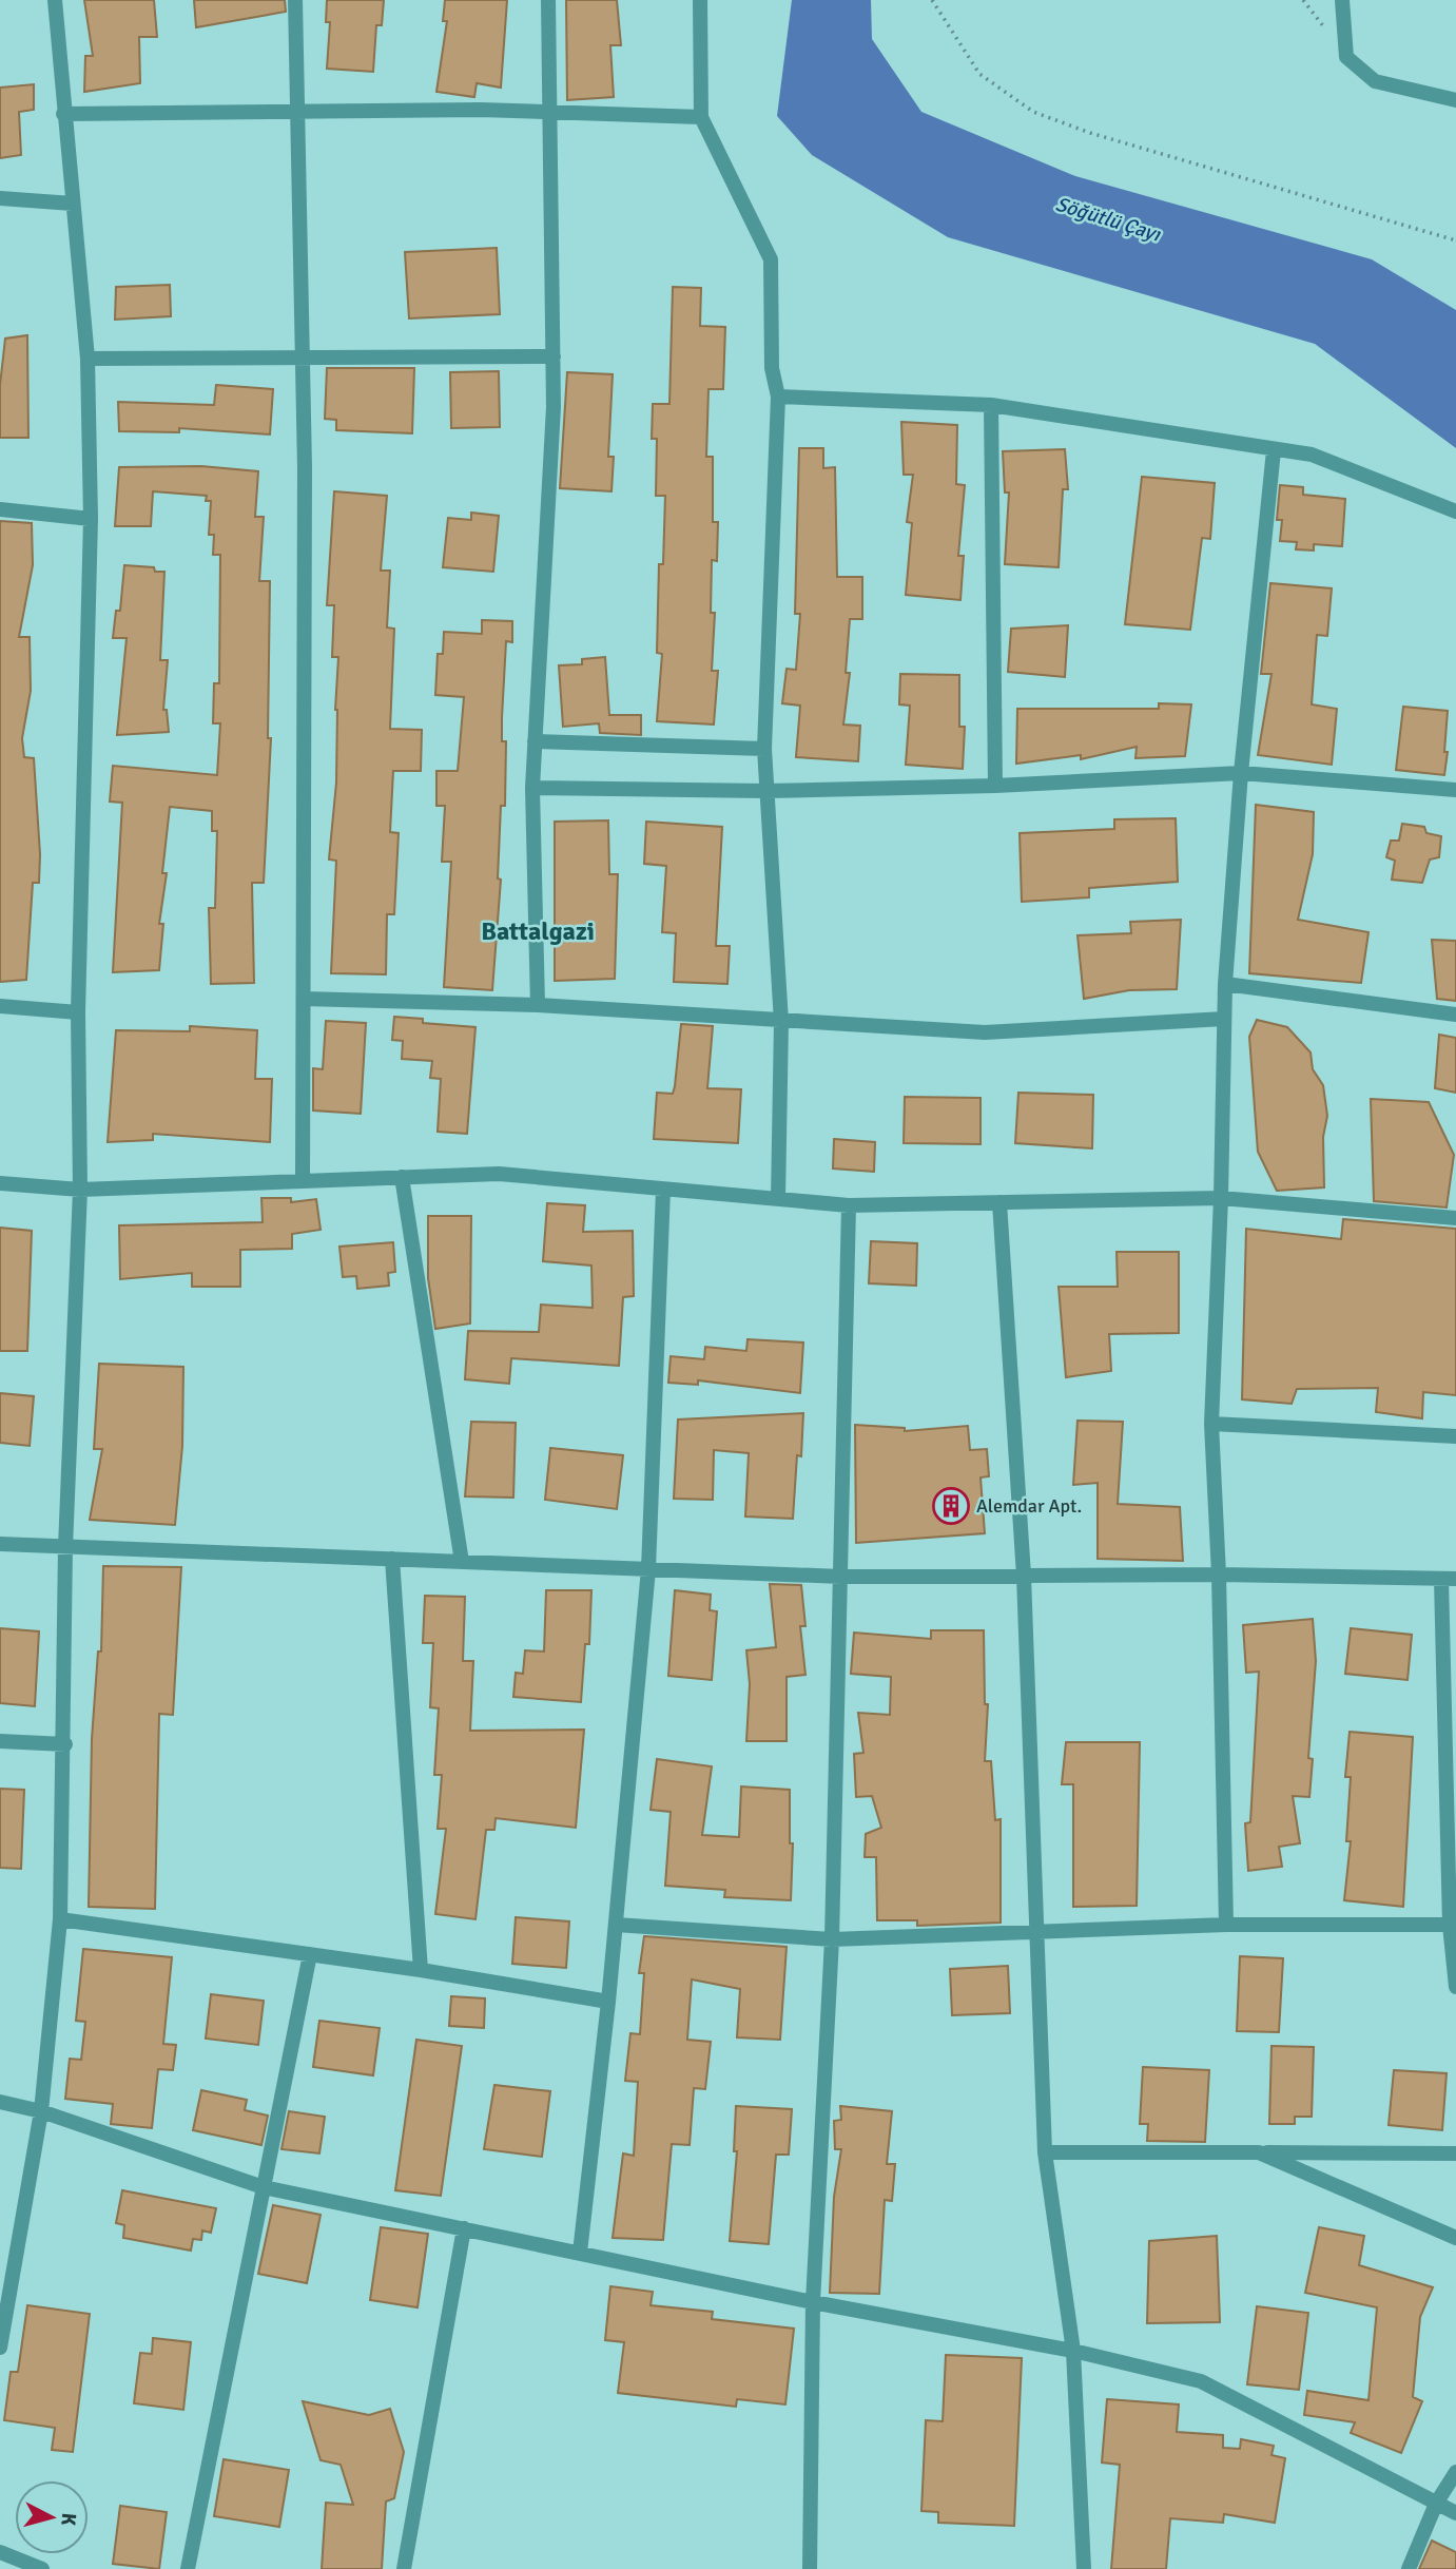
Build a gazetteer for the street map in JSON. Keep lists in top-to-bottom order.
{
  "districts": ["Battalgazi"],
  "water": ["Söğütlü Çayı"],
  "places": {
    "building": ["Alemdar Apt."]
  },
  "north": "right"
}
